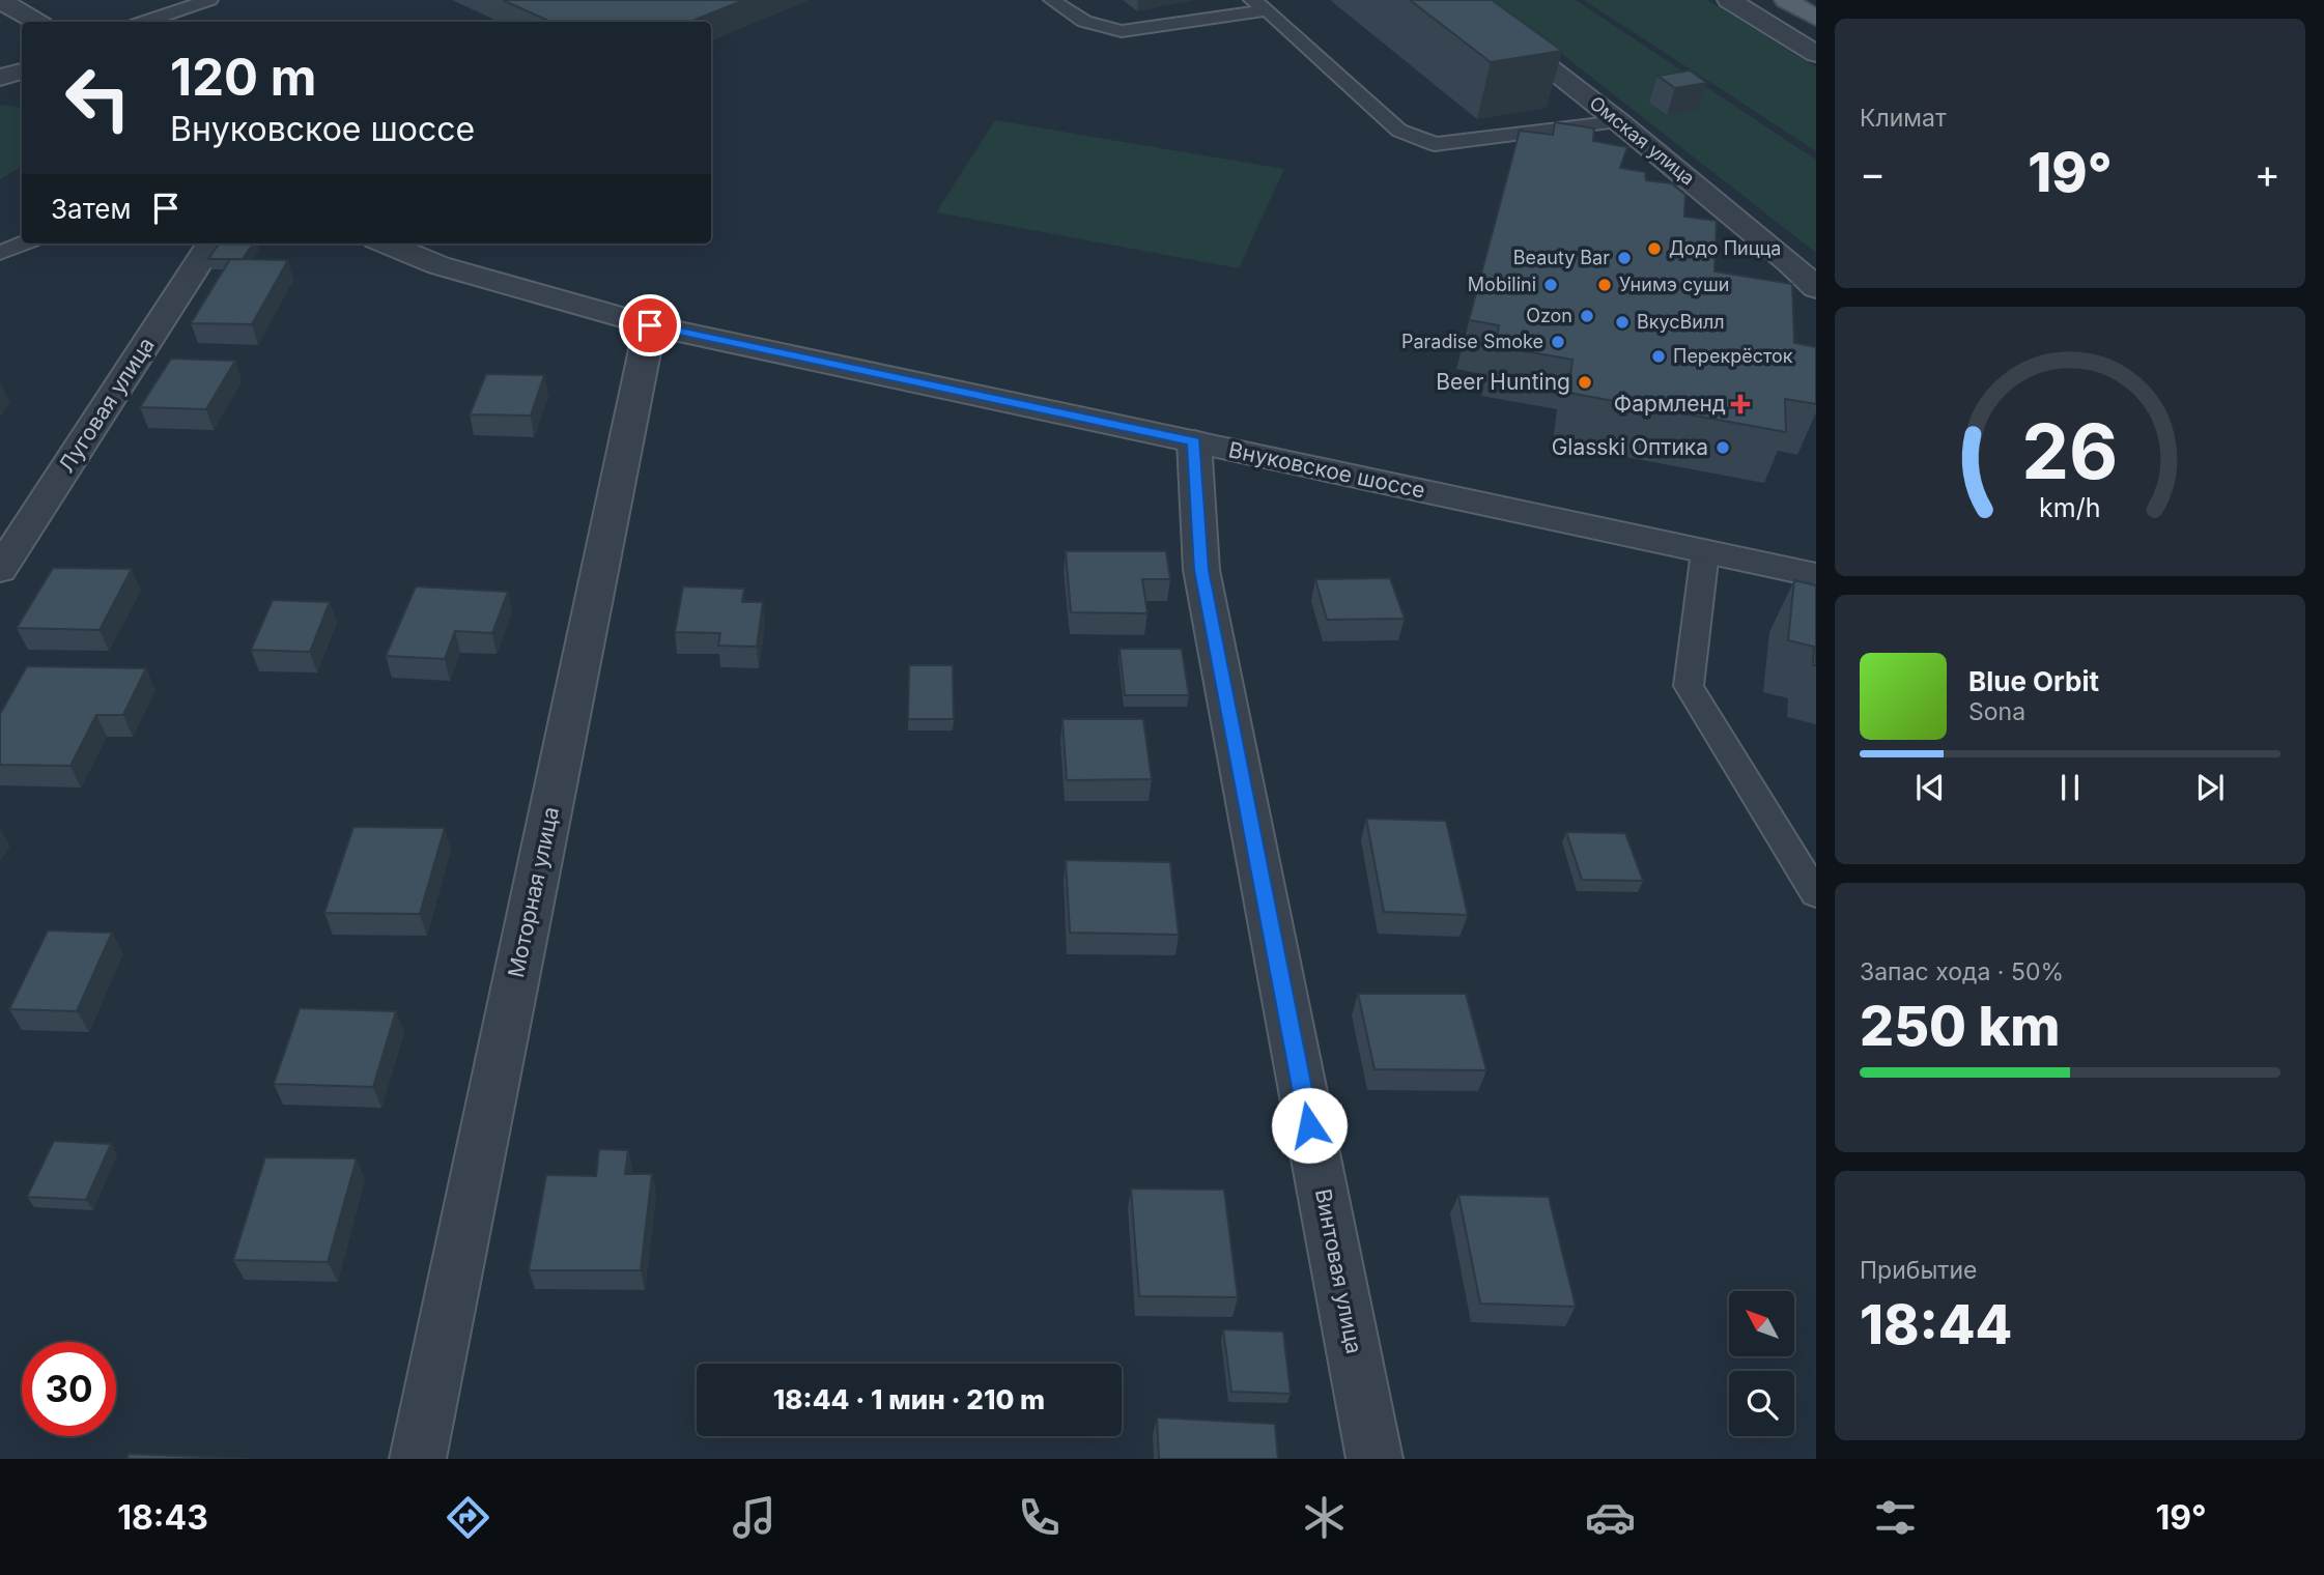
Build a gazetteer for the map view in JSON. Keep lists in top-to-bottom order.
{
  "streets": {
    "street": [
      "Омская улица",
      "Луговая улица",
      "Внуковское шоссе",
      "Моторная улица",
      "Винтовая улица"
    ]
  },
  "crossings": [
    ["Внуковское шоссе", "Моторная улица"],
    ["Внуковское шоссе", "Винтовая улица"]
  ],
  "places": {
    "other": [
      "Додо Пицца",
      "Beauty Bar",
      "Mobilini",
      "Унимэ суши",
      "Ozon",
      "ВкусВилл",
      "Paradise Smoke",
      "Перекрёсток",
      "Beer Hunting",
      "Glasski Оптика"
    ],
    "health": ["Фармленд"]
  },
  "north": "top left",
  "page": {
    "tile": [
      "Климат",
      ["Запас хода · 50%", "250 km"],
      ["Прибытие", "18:44"]
    ],
    "turn": ["120 m", "Внуковское шоссе"],
    "heat": ["−", "19°", "+"],
    "then": "Затем",
    "song": ["Blue Orbit", "Sona"],
    "limit": "30",
    "trip": "18:44 · 1 мин · 210 m",
    "tabs": ["18:43", "19°"],
    "gauge": ["26", "km/h"]
  }
}
